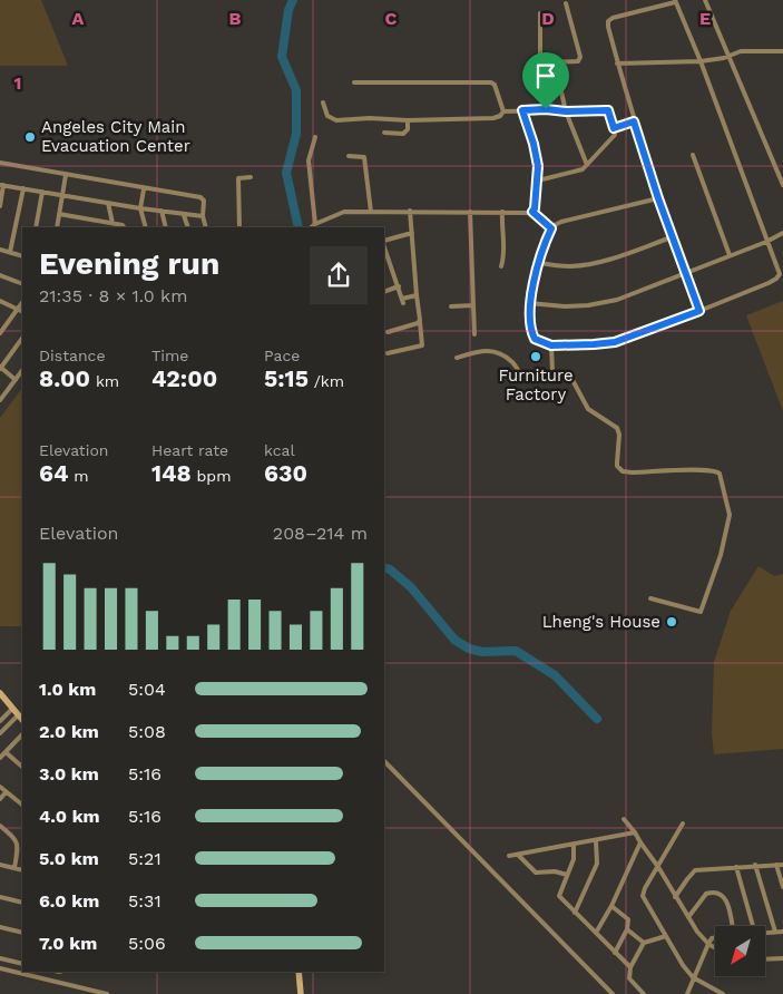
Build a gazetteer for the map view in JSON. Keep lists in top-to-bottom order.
{
  "places": ["Angeles City Main Evacuation Center", "Furniture Factory", "Lheng's House"],
  "north": "bottom left",
  "page": {
    "heading": ["Evening run", "21:35 · 8 × 1.0 km"],
    "stats": [
      ["Distance", "8.00 km"],
      ["Time", "42:00"],
      ["Pace", "5:15 /km"],
      ["Elevation", "64 m"],
      ["Heart rate", "148 bpm"],
      ["kcal", "630"]
    ],
    "chart": ["Elevation", "208–214 m"],
    "list": [
      {
        "name": "1.0 km",
        "note": "5:04"
      },
      {
        "name": "2.0 km",
        "note": "5:08"
      },
      {
        "name": "3.0 km",
        "note": "5:16"
      },
      {
        "name": "4.0 km",
        "note": "5:16"
      },
      {
        "name": "5.0 km",
        "note": "5:21"
      },
      {
        "name": "6.0 km",
        "note": "5:31"
      },
      {
        "name": "7.0 km",
        "note": "5:06"
      }
    ]
  },
  "grid": {
    "columns": [
      "A",
      "B",
      "C",
      "D",
      "E"
    ],
    "rows": ["1"]
  }
}
